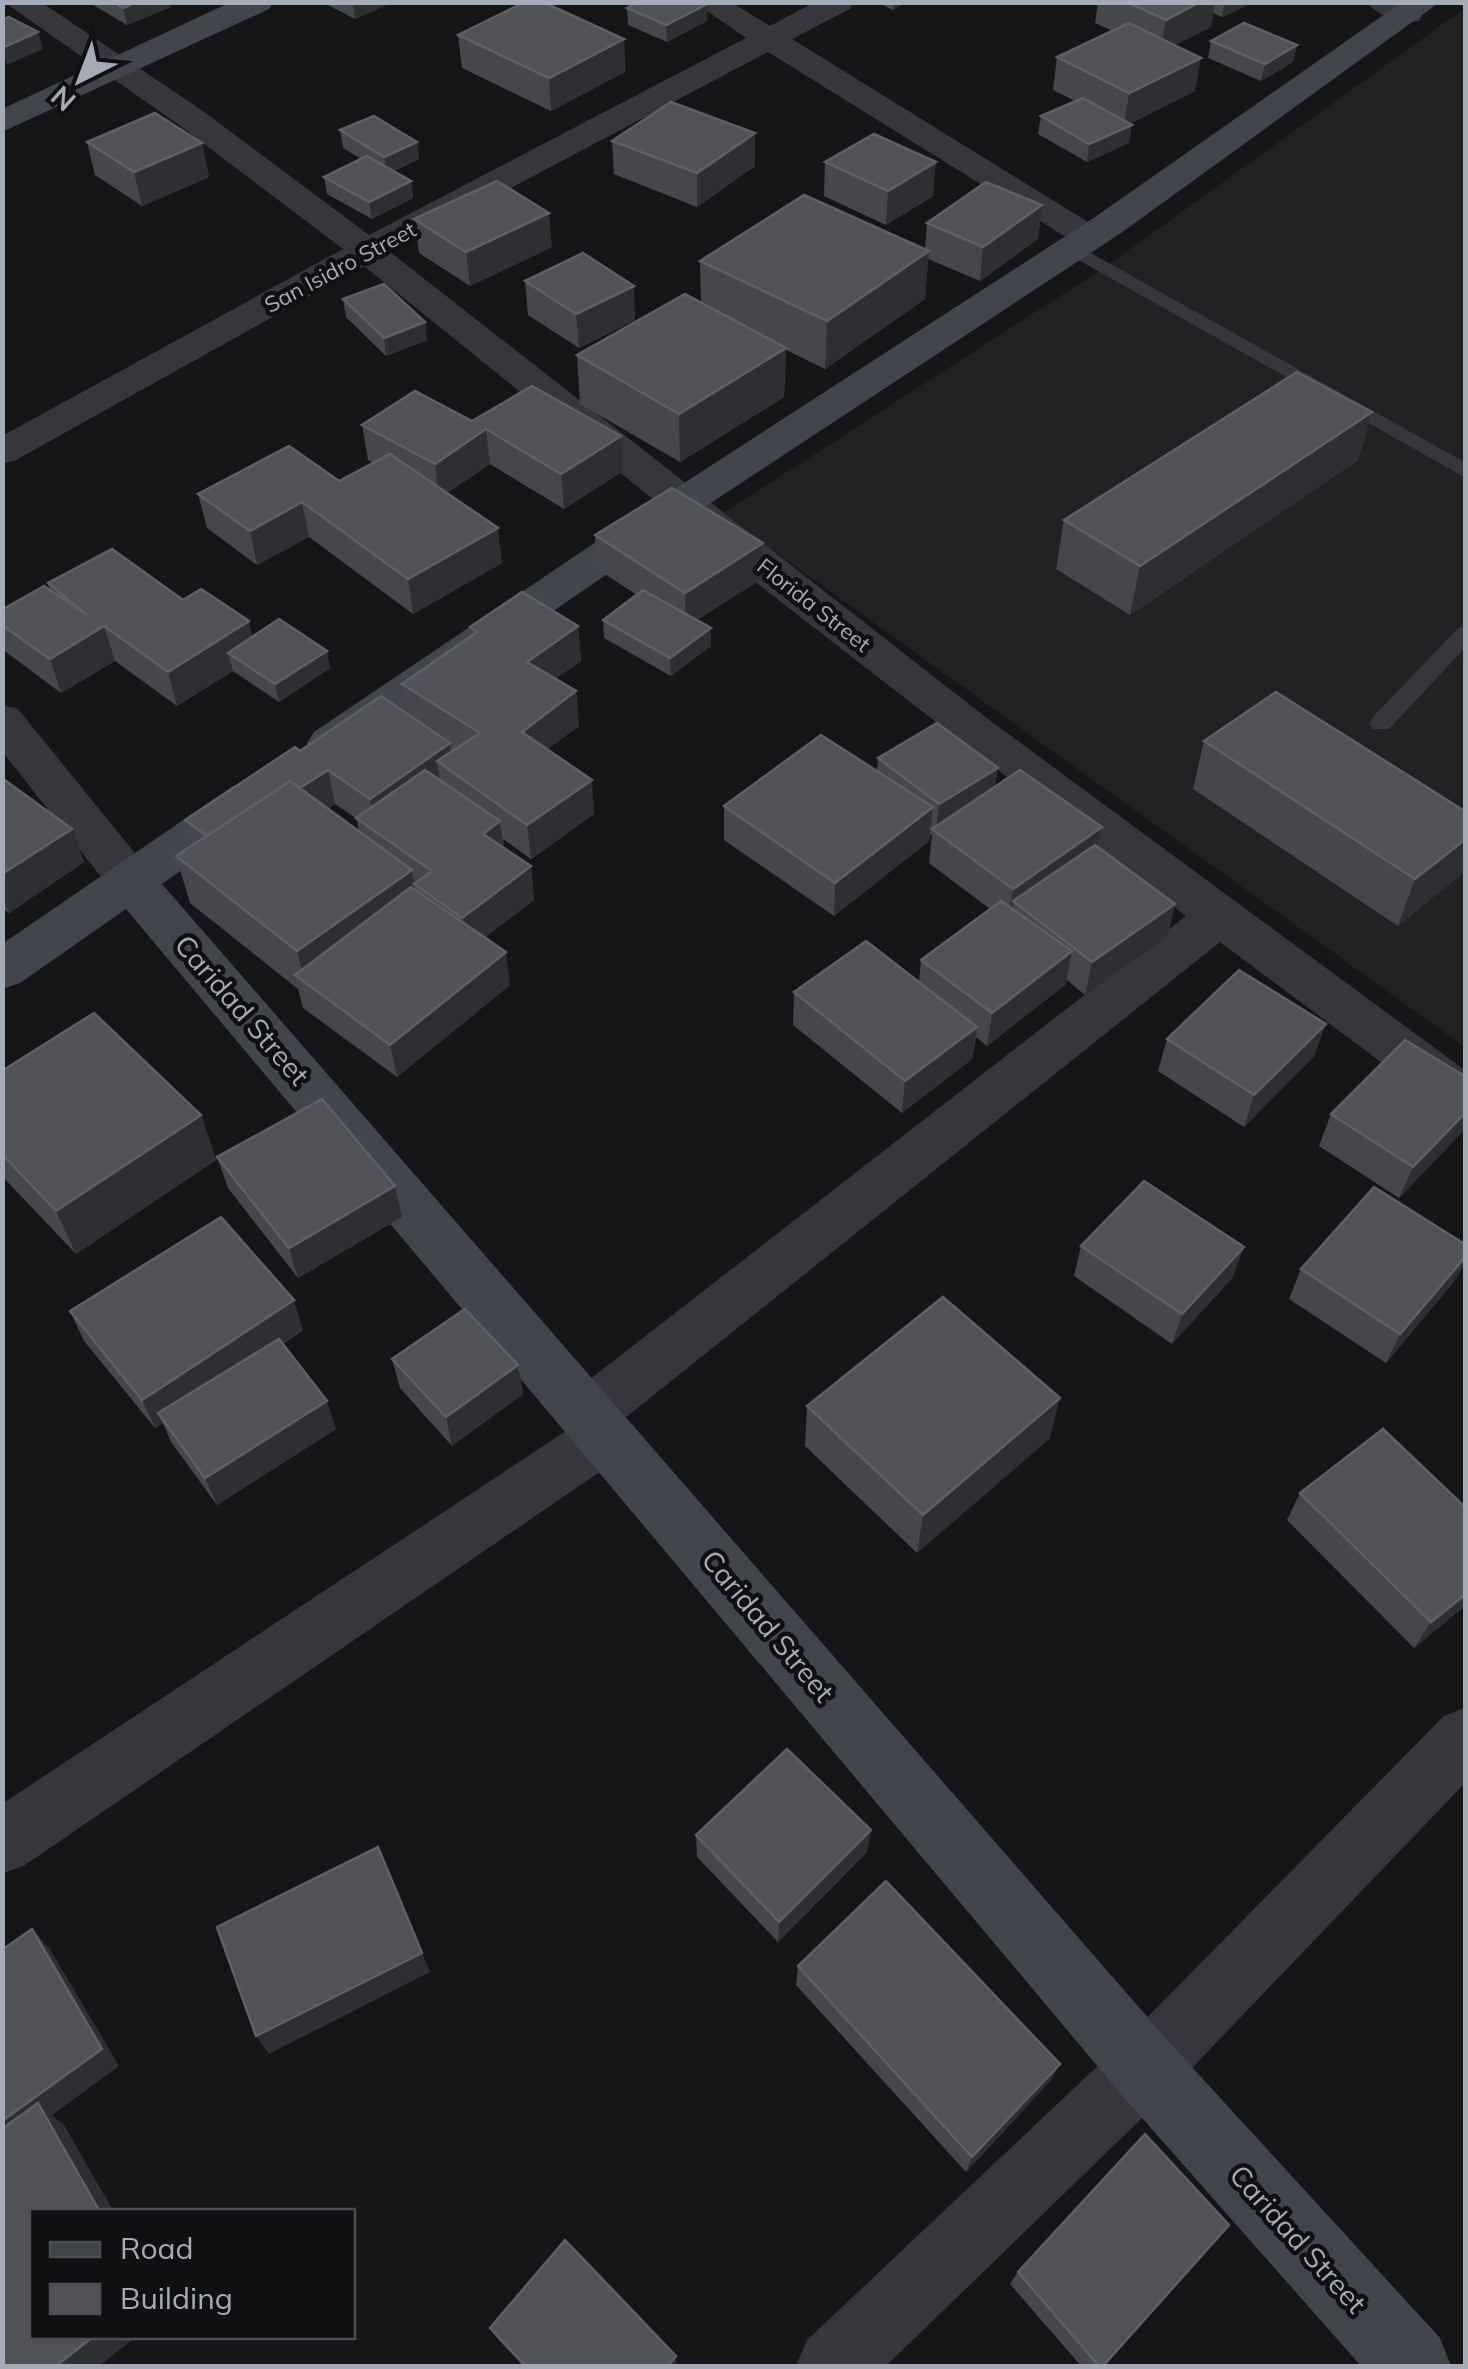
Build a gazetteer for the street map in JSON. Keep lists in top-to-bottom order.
{
  "streets": {
    "main road": ["Caridad Street"],
    "street": ["San Isidro Street", "Florida Street"]
  },
  "crossings": [
    ["San Isidro Street", "Florida Street"]
  ],
  "legend": ["Road", "Building"],
  "north": "bottom left"
}
